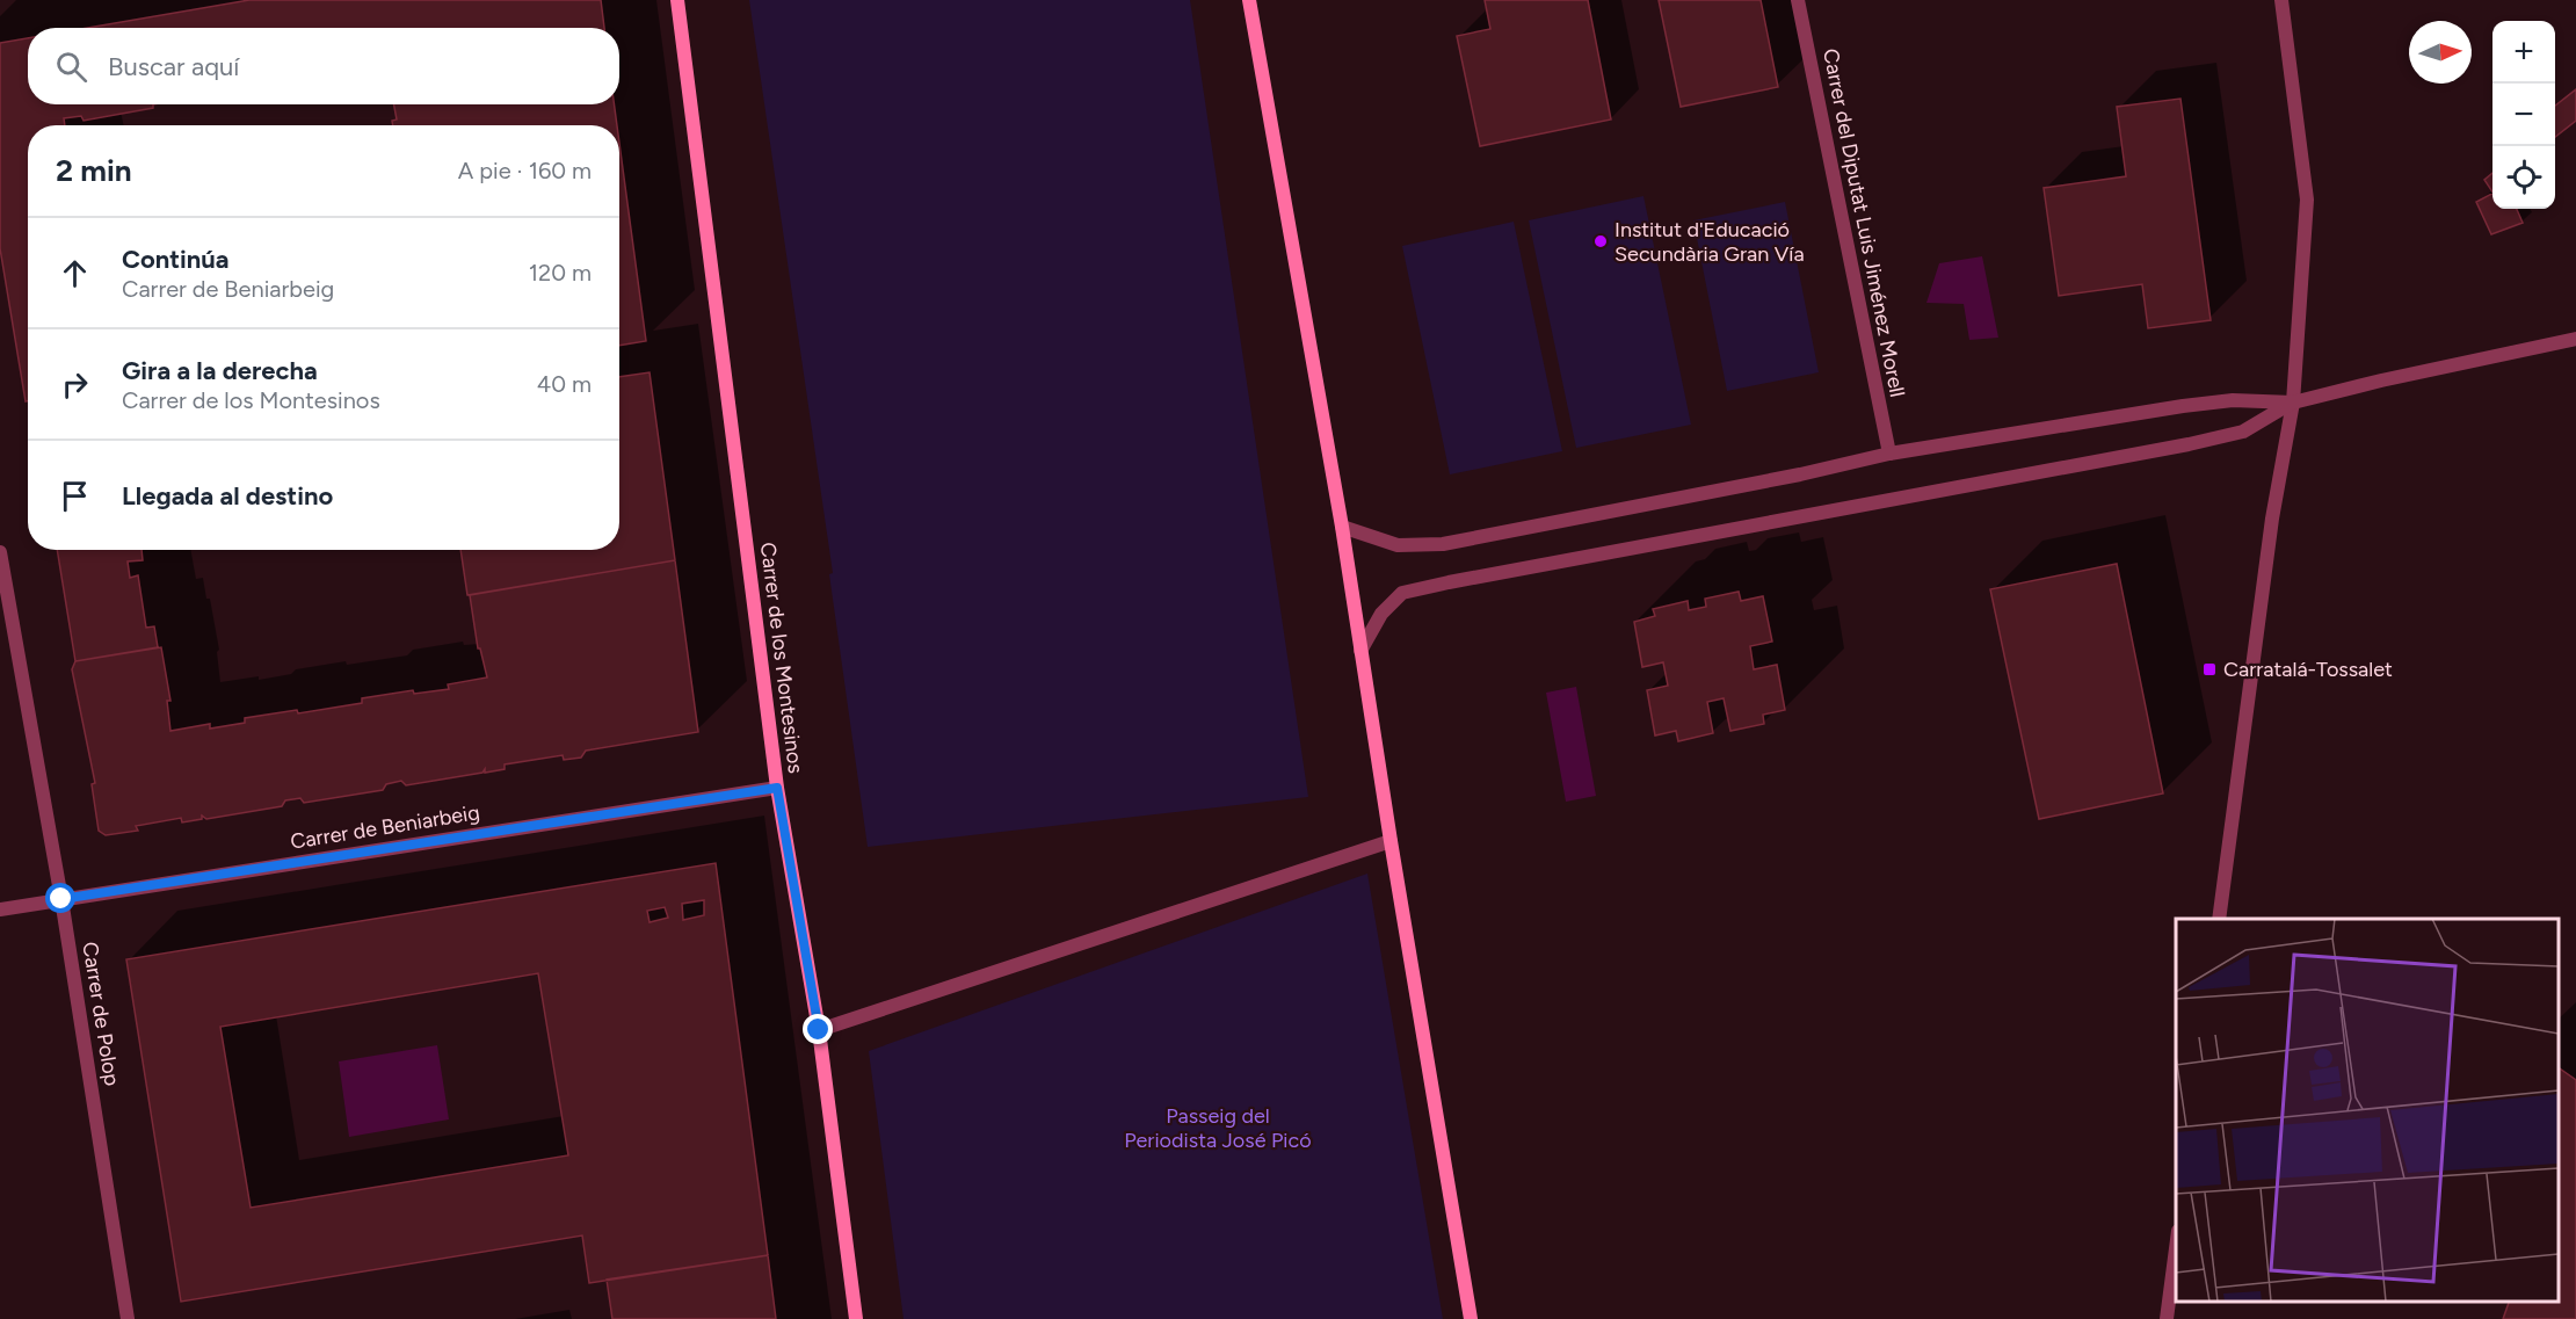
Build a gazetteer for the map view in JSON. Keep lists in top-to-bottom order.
{
  "streets": {
    "main road": ["Carrer de los Montesinos"],
    "street": ["Carrer del Diputat Luis Jiménez Morell", "Carrer de Beniarbeig", "Carrer de Polop"]
  },
  "crossings": [
    ["Carrer de los Montesinos", "Carrer de Beniarbeig"],
    ["Carrer de Beniarbeig", "Carrer de Polop"]
  ],
  "parks": ["Passeig del Periodista José Picó"],
  "places": {
    "other": ["Institut d'Educació Secundària Gran Vía"],
    "transit": ["Carratalá-Tossalet"]
  },
  "north": "right",
  "page": {
    "map_buttons": ["+", "−"],
    "search": "Buscar aquí",
    "heading": ["2 min", "A pie · 160 m"],
    "list": [
      ["Continúa", "Carrer de Beniarbeig", "120 m"],
      ["Gira a la derecha", "Carrer de los Montesinos", "40 m"],
      "Llegada al destino"
    ]
  }
}
